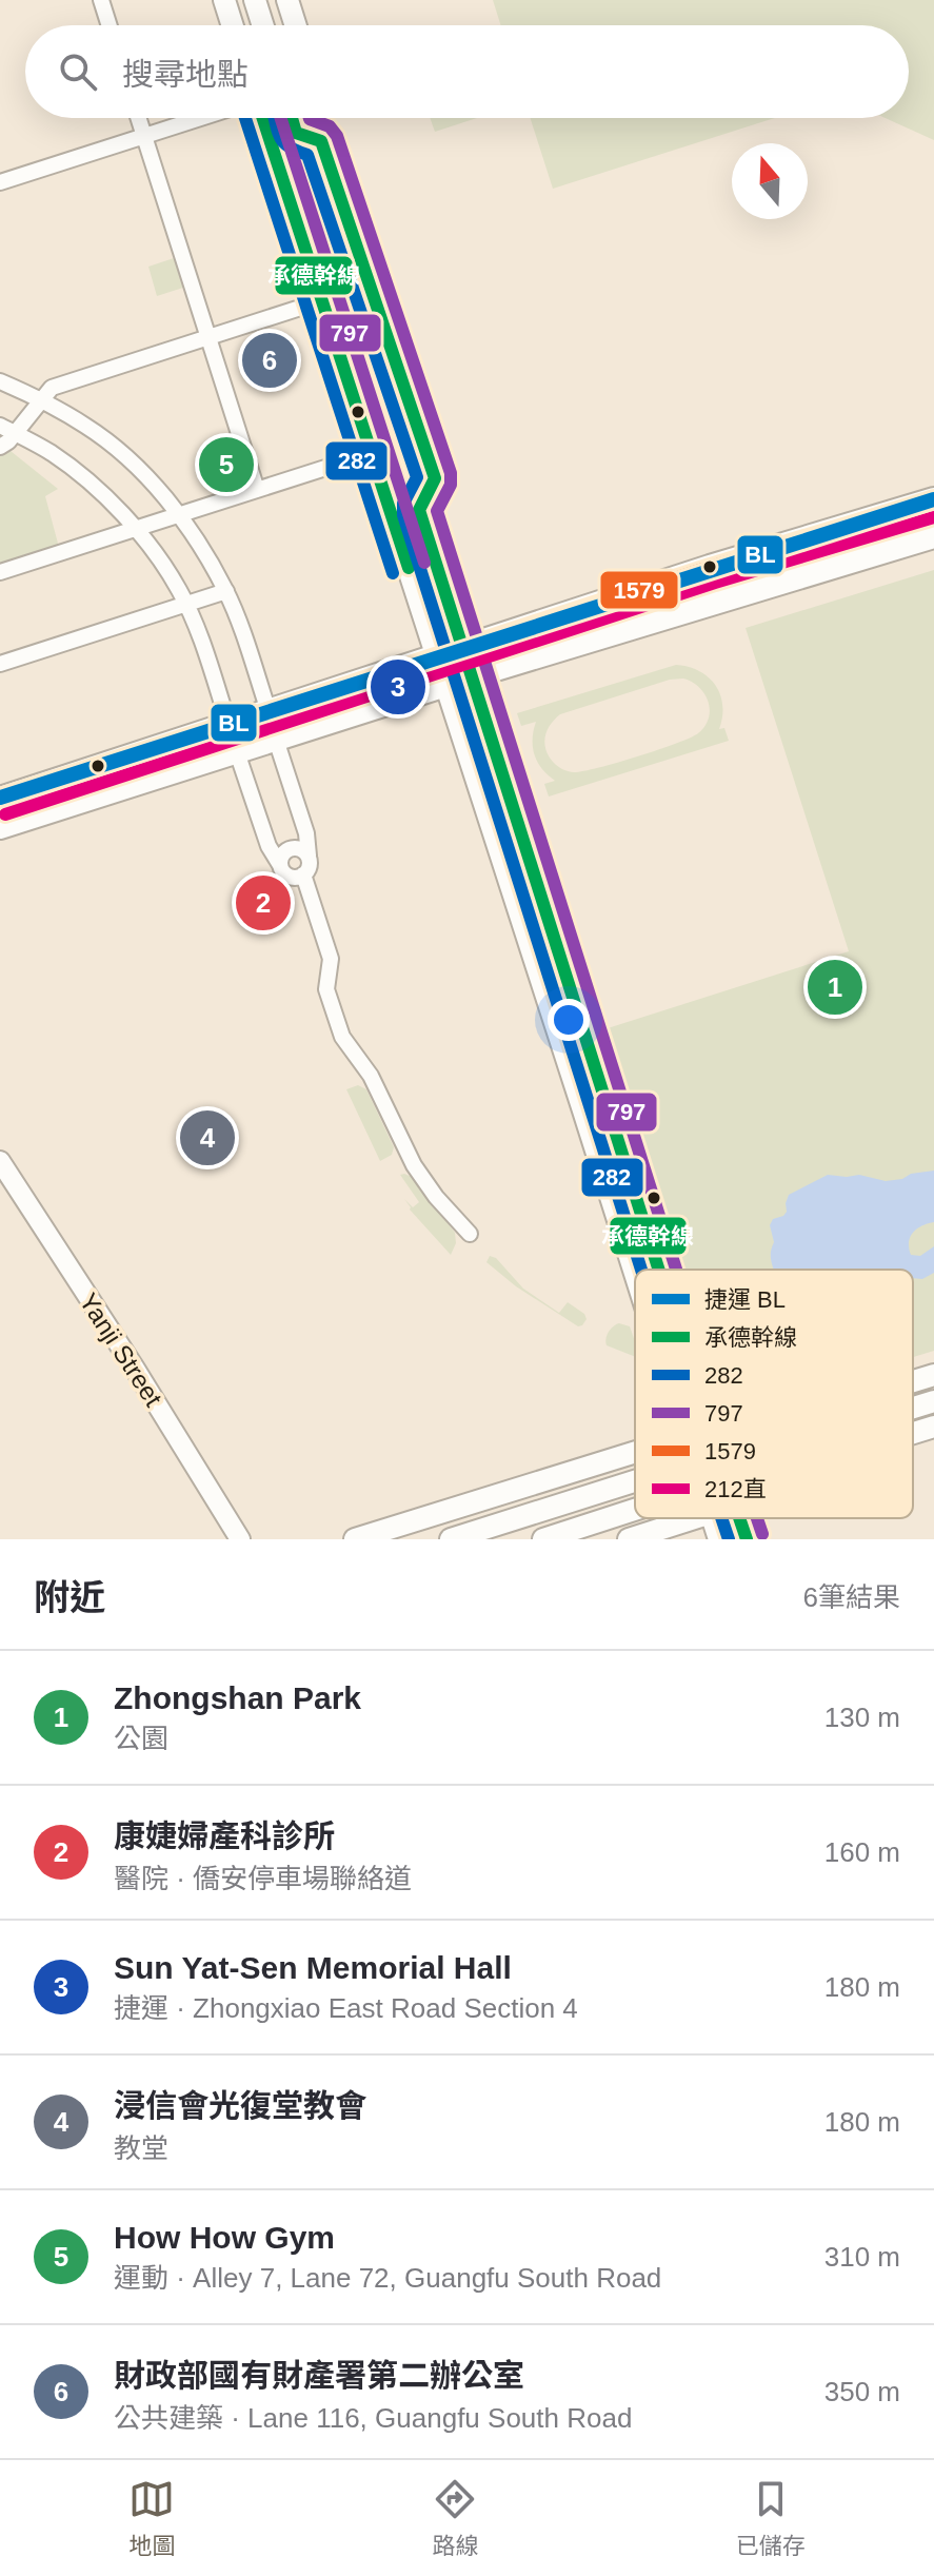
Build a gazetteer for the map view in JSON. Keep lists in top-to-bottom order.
{
  "streets": {
    "street": ["Yanji Street"]
  },
  "lines": [
    "transit line 承德幹線",
    "transit line 282",
    "transit line 797",
    "metro line BL",
    "transit line 1579",
    "transit line 212直"
  ],
  "legend": [
    "捷運 BL",
    "承德幹線",
    "282",
    "797",
    "1579",
    "212直"
  ],
  "north": "top",
  "page": {
    "search": "搜尋地點",
    "pins": [
      "6",
      "5",
      "3",
      "2",
      "1",
      "4"
    ],
    "heading": ["附近", "6筆結果"],
    "list": [
      {
        "mark": "1",
        "name": "Zhongshan Park",
        "note": "公園",
        "value": "130 m"
      },
      {
        "mark": "2",
        "name": "康婕婦產科診所",
        "note": "醫院 · 僑安停車場聯絡道",
        "value": "160 m"
      },
      {
        "mark": "3",
        "name": "Sun Yat-Sen Memorial Hall",
        "note": "捷運 · Zhongxiao East Road Section 4",
        "value": "180 m"
      },
      {
        "mark": "4",
        "name": "浸信會光復堂教會",
        "note": "教堂",
        "value": "180 m"
      },
      {
        "mark": "5",
        "name": "How How Gym",
        "note": "運動 · Alley 7, Lane 72, Guangfu South Road",
        "value": "310 m"
      },
      {
        "mark": "6",
        "name": "財政部國有財產署第二辦公室",
        "note": "公共建築 · Lane 116, Guangfu South Road",
        "value": "350 m"
      }
    ],
    "nav": ["地圖", "路線", "已儲存"]
  }
}
